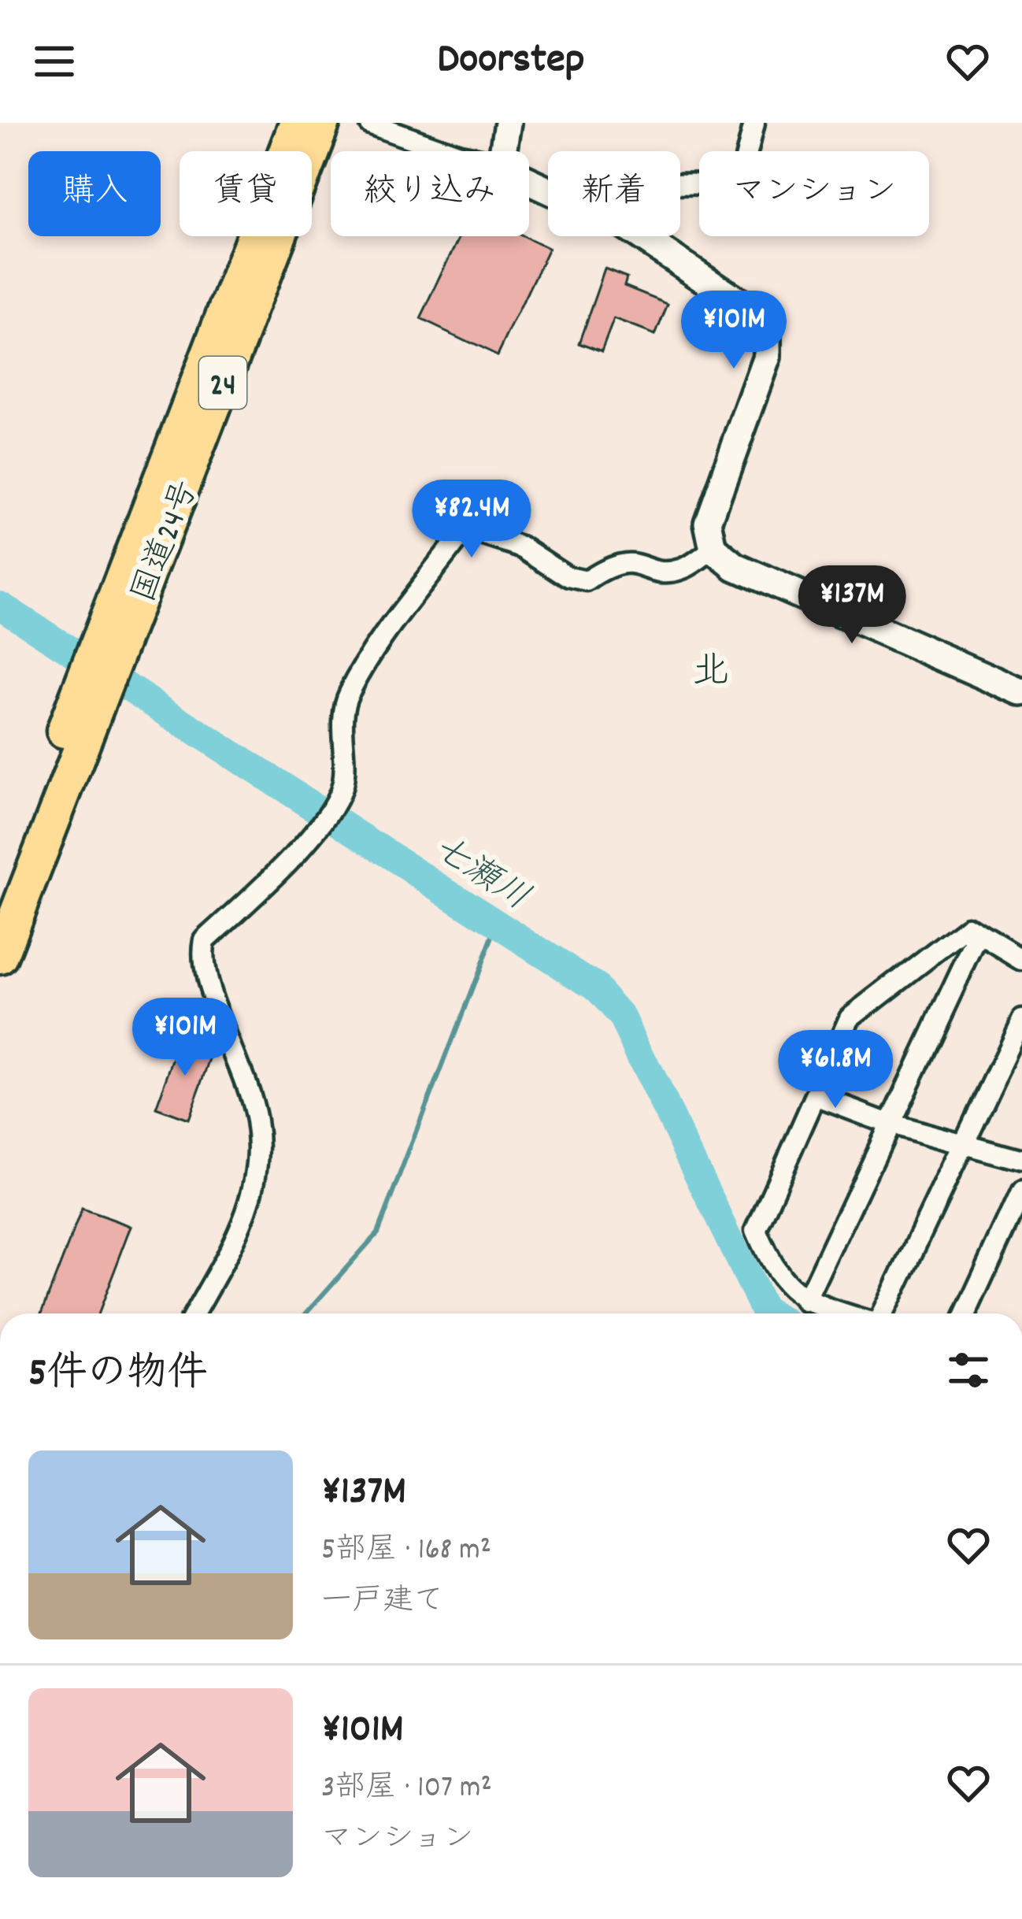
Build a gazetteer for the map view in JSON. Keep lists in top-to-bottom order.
{
  "streets": {
    "highway": ["24", "国道24号"]
  },
  "districts": ["北"],
  "water": ["七瀬川"],
  "page": {
    "header": "Doorstep",
    "chip": [
      "購入",
      "賃貸",
      "絞り込み",
      "新着",
      "マンション"
    ],
    "price": [
      "¥101M",
      "¥82.4M",
      "¥137M",
      "¥101M",
      "¥61.8M"
    ],
    "heading": "5件の物件",
    "list": [
      {
        "name": "¥137M",
        "note": "5部屋 · 168 m² · 一戸建て"
      },
      {
        "name": "¥101M",
        "note": "3部屋 · 107 m² · マンション"
      }
    ]
  }
}
